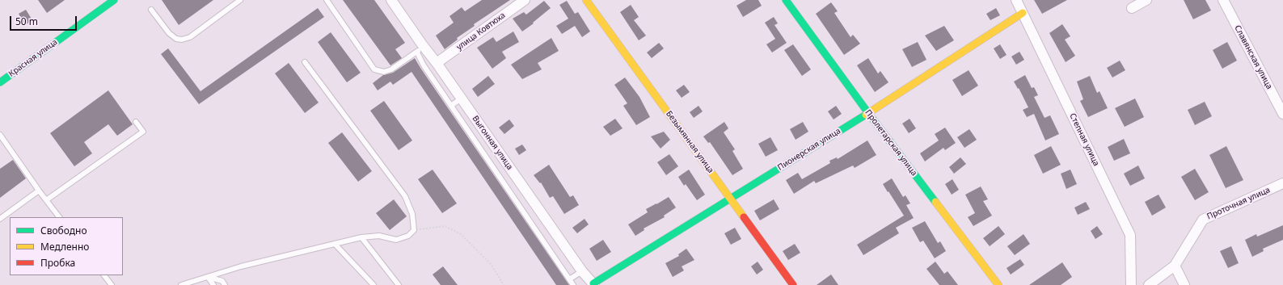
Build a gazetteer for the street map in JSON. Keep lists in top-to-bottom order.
{
  "streets": {
    "street": [
      "улица Ковтюха",
      "Славянская улица",
      "Красная улица",
      "Степная улица",
      "Безымянная улица",
      "Выгонная улица",
      "Пролетарская улица",
      "Пионерская улица",
      "Проточная улица"
    ]
  },
  "crossings": [
    ["улица Ковтюха", "Выгонная улица"],
    ["Степная улица", "Пионерская улица"],
    ["Безымянная улица", "Пионерская улица"],
    ["Выгонная улица", "Пионерская улица"],
    ["Пролетарская улица", "Пионерская улица"]
  ],
  "legend": ["Свободно", "Медленно", "Пробка"],
  "scale_bar": "50 m"
}
